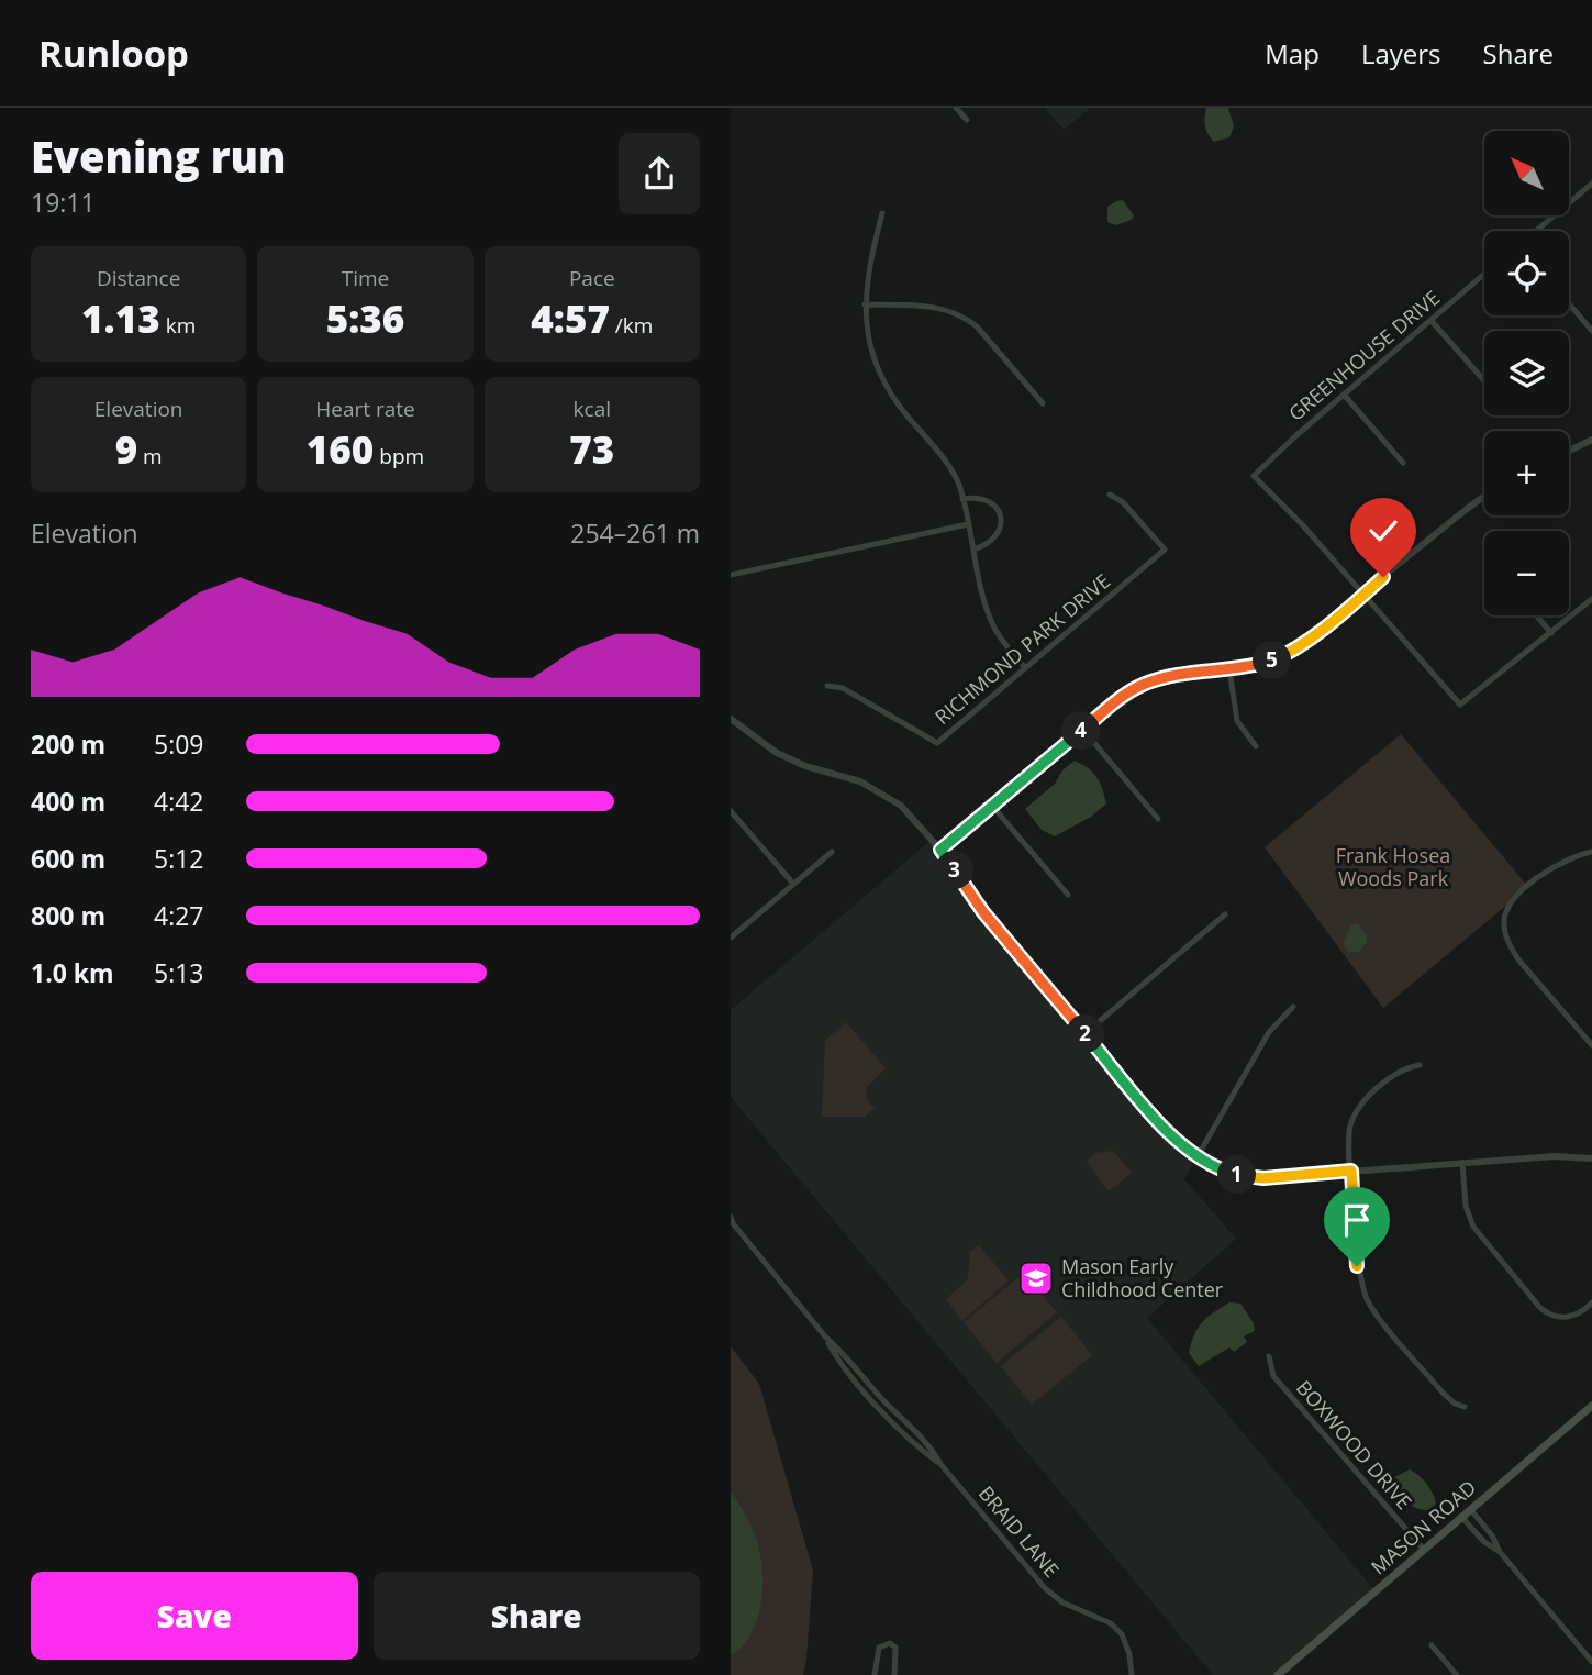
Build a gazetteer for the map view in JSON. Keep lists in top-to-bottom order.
{
  "streets": {
    "main road": ["MASON ROAD"],
    "street": [
      "GREENHOUSE DRIVE",
      "RICHMOND PARK DRIVE",
      "BOXWOOD DRIVE",
      "BRAID LANE"
    ]
  },
  "crossings": [
    ["BOXWOOD DRIVE", "MASON ROAD"]
  ],
  "parks": ["Frank Hosea Woods Park"],
  "places": {
    "school or university": ["Mason Early Childhood Center"]
  },
  "north": "top left",
  "page": {
    "header": "Runloop",
    "nav": ["Map", "Layers", "Share"],
    "heading": ["Evening run", "19:11"],
    "map_buttons": ["+", "−"],
    "stats": [
      ["Distance", "1.13 km"],
      ["Time", "5:36"],
      ["Pace", "4:57 /km"],
      ["Elevation", "9 m"],
      ["Heart rate", "160 bpm"],
      ["kcal", "73"]
    ],
    "chart": ["Elevation", "254–261 m"],
    "pins": [
      "5",
      "4",
      "3",
      "2",
      "1"
    ],
    "list": [
      {
        "name": "200 m",
        "note": "5:09"
      },
      {
        "name": "400 m",
        "note": "4:42"
      },
      {
        "name": "600 m",
        "note": "5:12"
      },
      {
        "name": "800 m",
        "note": "4:27"
      },
      {
        "name": "1.0 km",
        "note": "5:13"
      }
    ],
    "buttons": ["Save", "Share"]
  }
}
